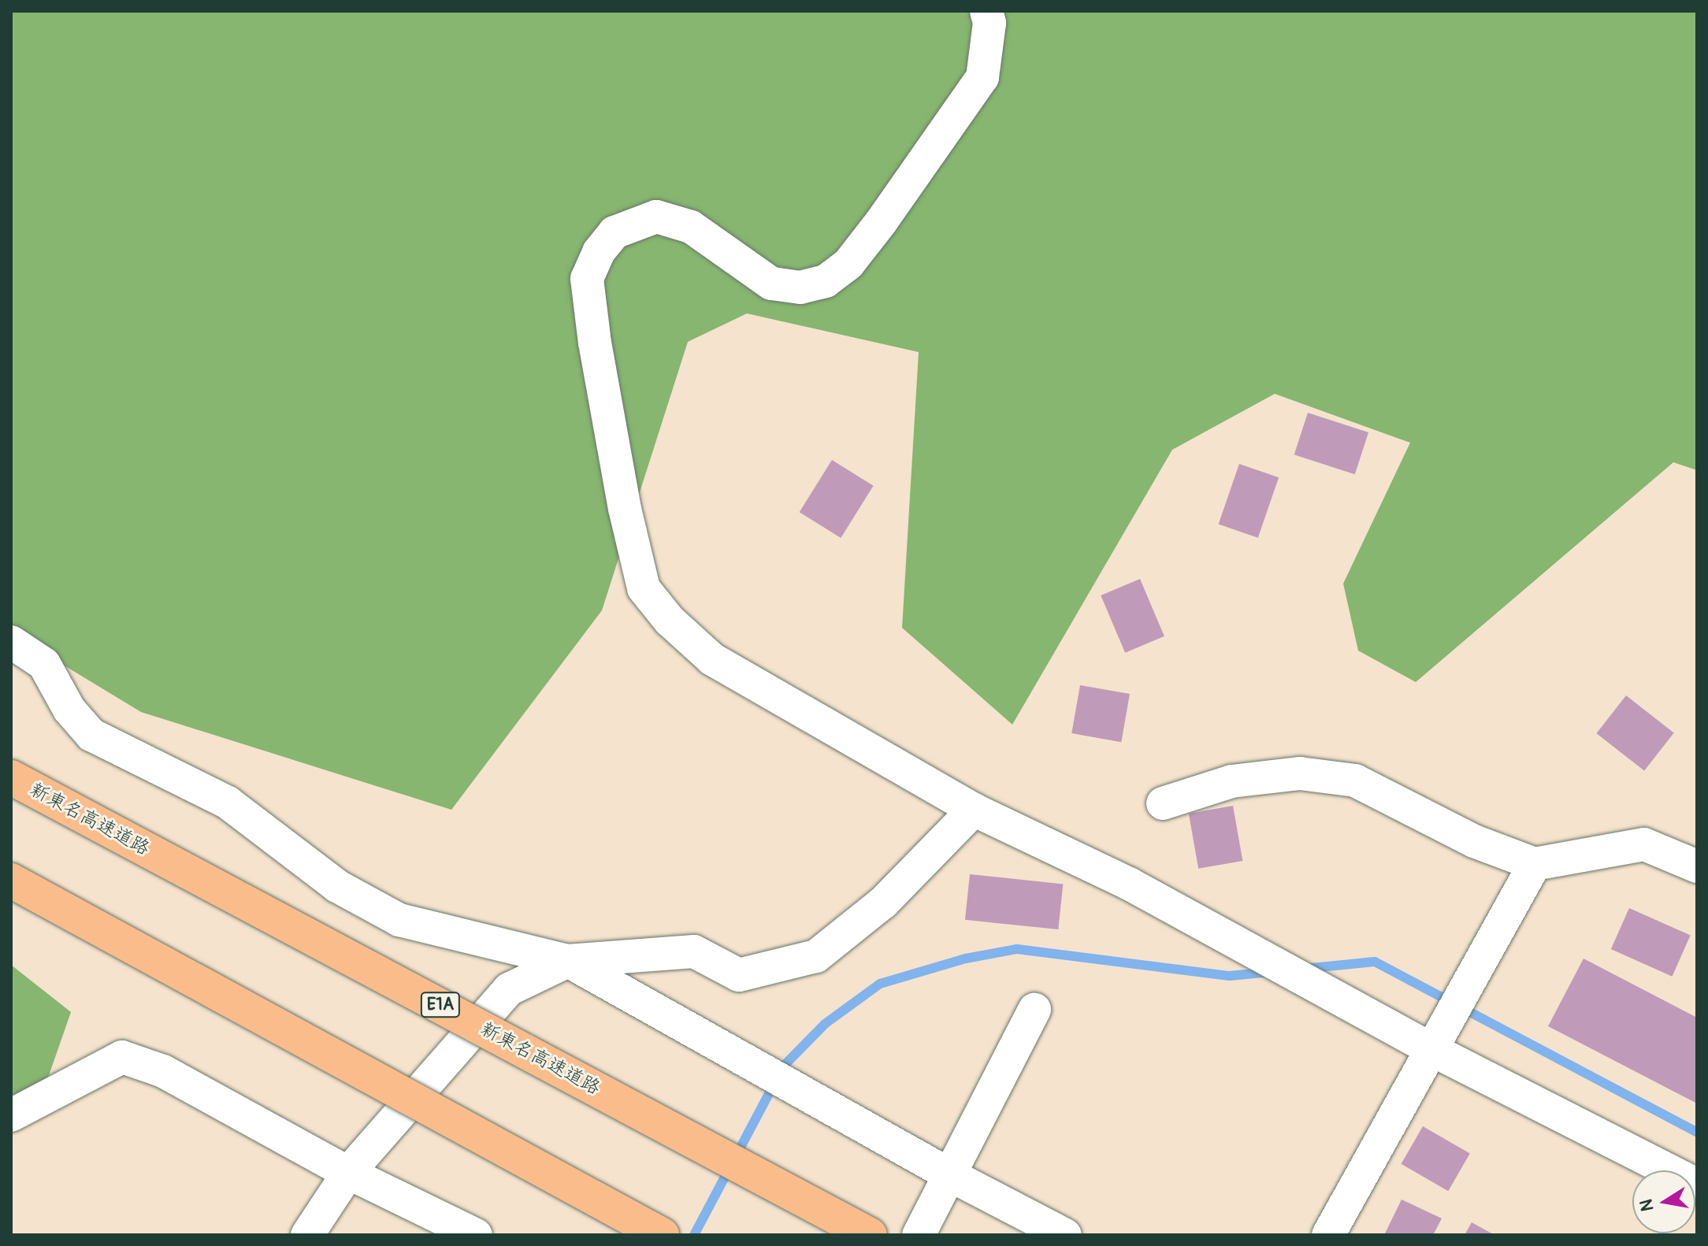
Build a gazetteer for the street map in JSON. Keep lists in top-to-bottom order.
{
  "streets": {
    "highway": ["新東名高速道路", "E1A"]
  },
  "north": "left"
}
